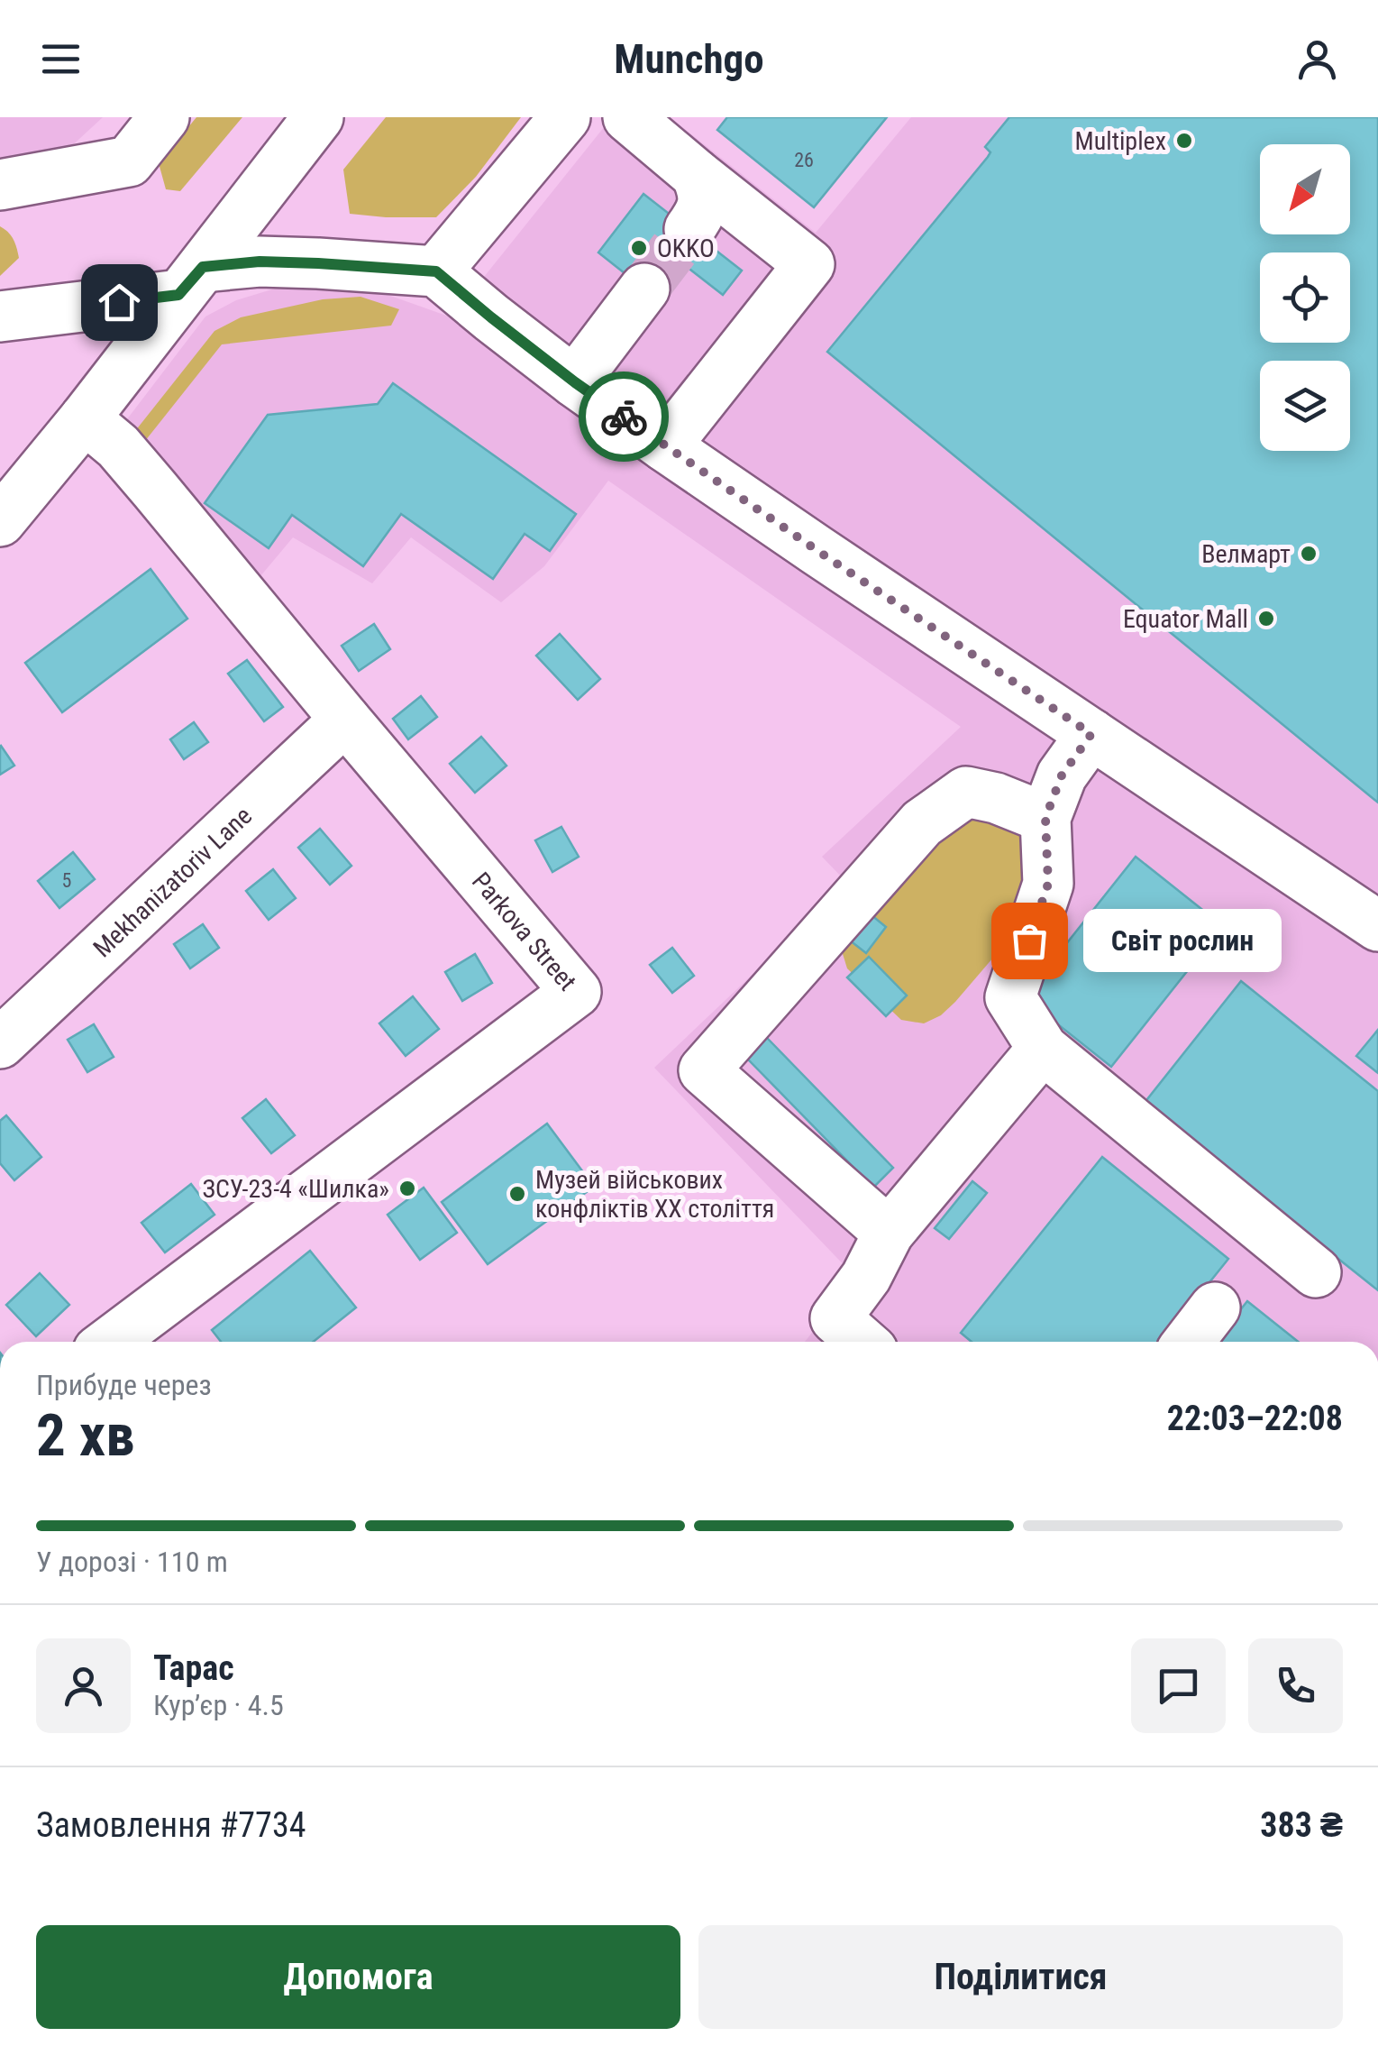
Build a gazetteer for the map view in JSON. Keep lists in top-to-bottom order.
{
  "streets": {
    "street": ["Mekhanizatoriv Lane", "Parkova Street"]
  },
  "crossings": [
    ["Mekhanizatoriv Lane", "Parkova Street"]
  ],
  "places": [
    "Multiplex",
    "OKKO",
    "Велмарт",
    "Equator Mall",
    "Світ рослин",
    "ЗСУ-23-4 «Шилка»",
    "Музей військових конфліктів ХХ століття"
  ],
  "house_numbers": ["26", "5"],
  "north": "bottom left",
  "page": {
    "header": "Munchgo",
    "bubble": "Світ рослин",
    "heading": ["2 хв", "Прибуде через", "22:03–22:08"],
    "panel": [
      "Тарас",
      "Кур’єр · 4.5",
      "Замовлення #7734",
      "383 ₴"
    ],
    "bar": "У дорозі · 110 m",
    "buttons": ["Допомога", "Поділитися"]
  }
}
